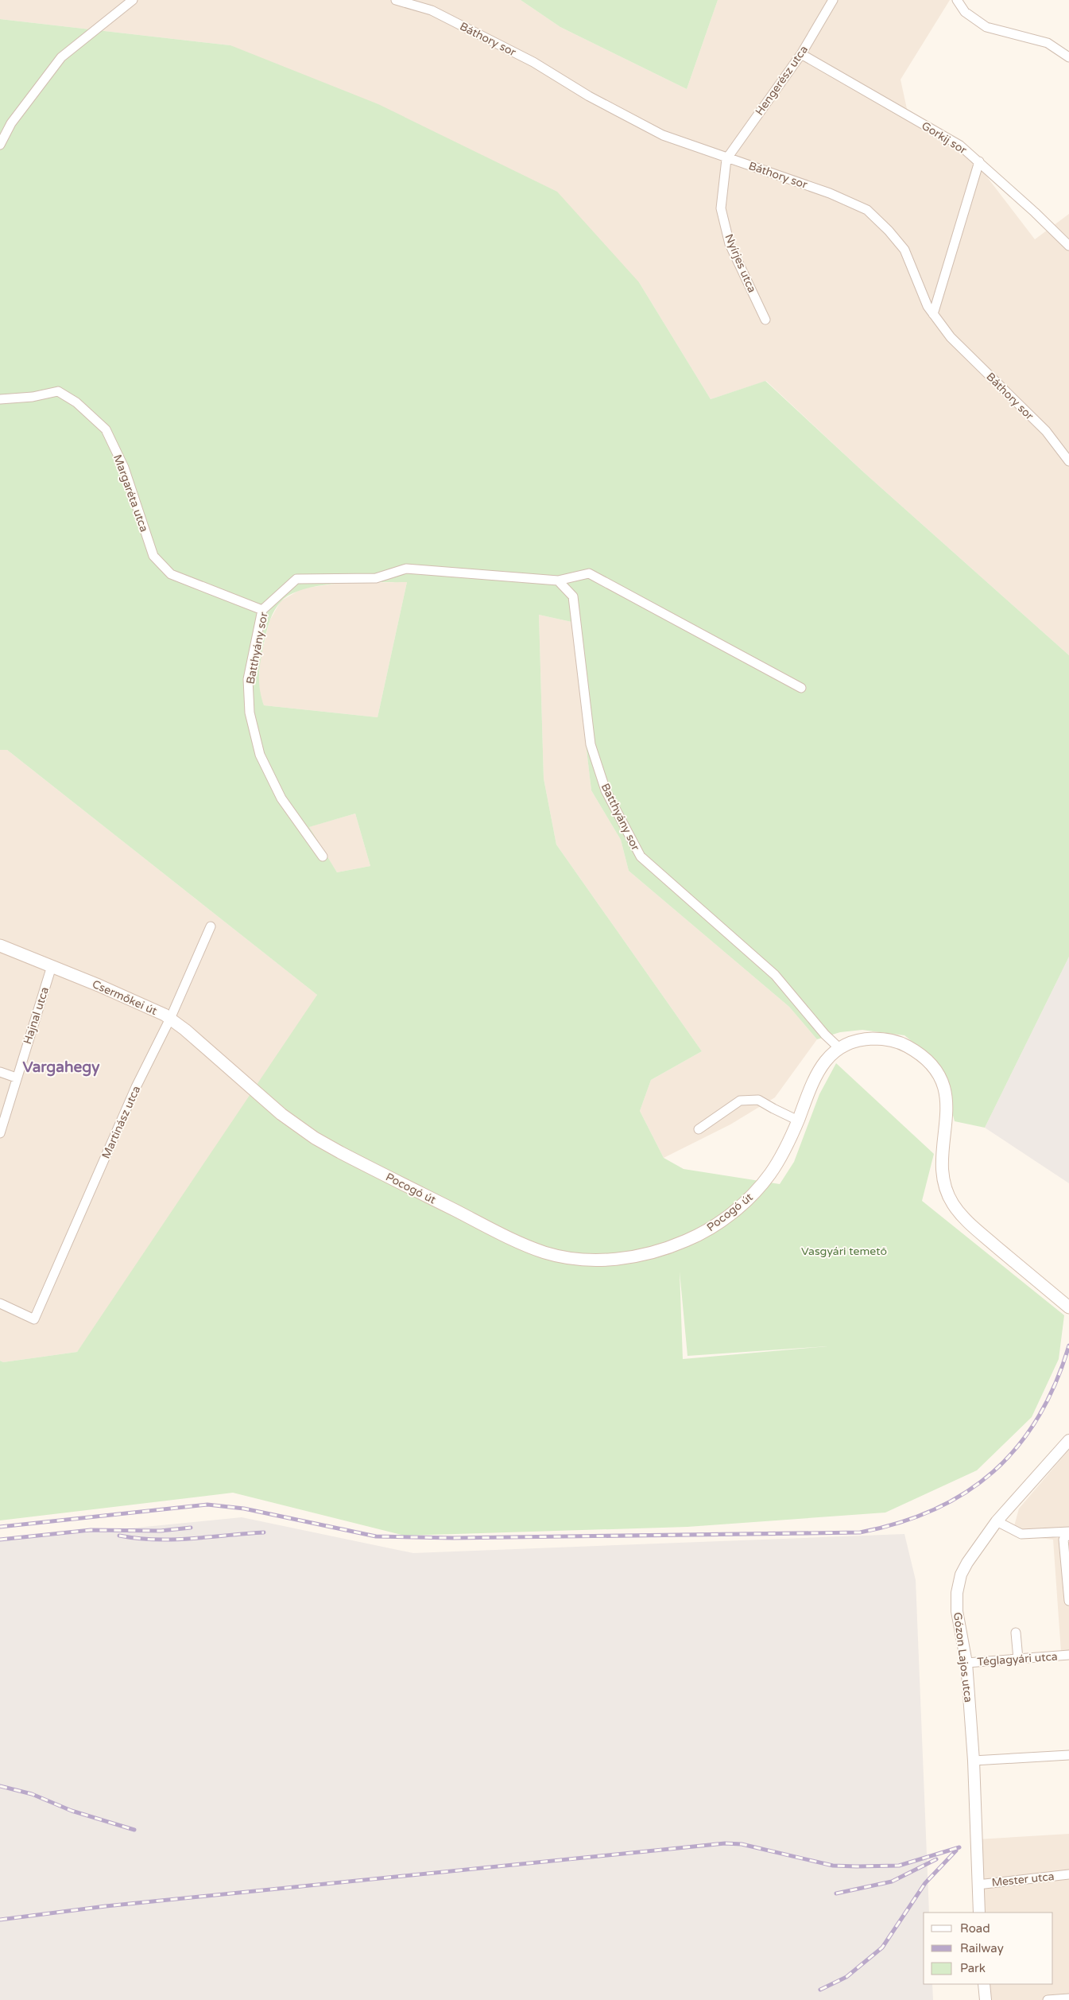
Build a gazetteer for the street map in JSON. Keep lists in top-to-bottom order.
{
  "streets": {
    "main road": ["Csermőkei út", "Pocogó út"],
    "street": [
      "Báthory sor",
      "Hengerész utca",
      "Gorkij sor",
      "Nyírjes utca",
      "Margaréta utca",
      "Batthyány sor",
      "Hajnal utca",
      "Martinász utca",
      "Gózon Lajos utca",
      "Téglagyári utca",
      "Mester utca"
    ]
  },
  "crossings": [
    ["Báthory sor", "Hengerész utca"],
    ["Báthory sor", "Nyírjes utca"],
    ["Hengerész utca", "Gorkij sor"],
    ["Hengerész utca", "Nyírjes utca"],
    ["Margaréta utca", "Batthyány sor"],
    ["Batthyány sor", "Pocogó út"],
    ["Csermőkei út", "Hajnal utca"],
    ["Csermőkei út", "Martinász utca"],
    ["Csermőkei út", "Pocogó út"],
    ["Gózon Lajos utca", "Téglagyári utca"],
    ["Gózon Lajos utca", "Mester utca"]
  ],
  "districts": ["Vargahegy"],
  "parks": ["Vasgyári temető"],
  "legend": ["Road", "Railway", "Park"]
}
